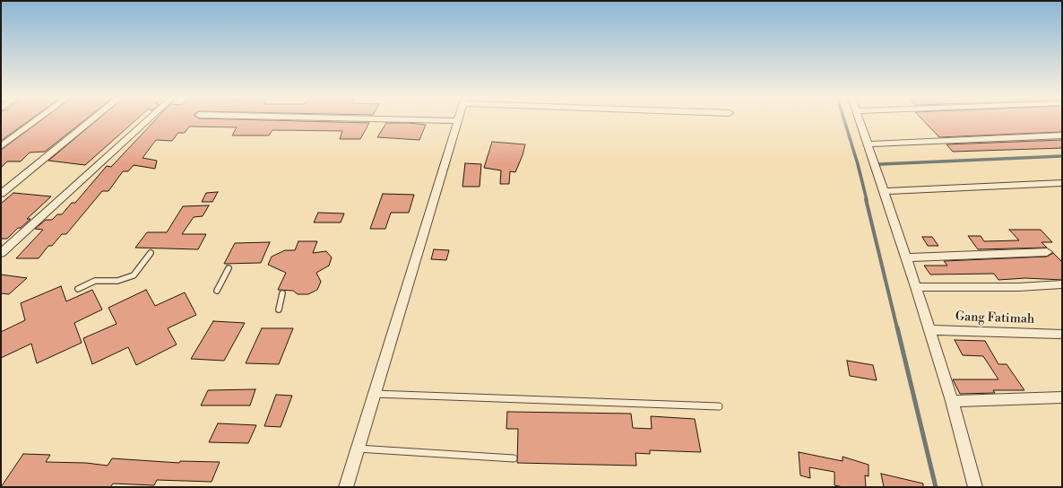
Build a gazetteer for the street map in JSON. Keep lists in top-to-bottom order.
{
  "streets": {
    "street": ["Gang Fatimah"]
  }
}
